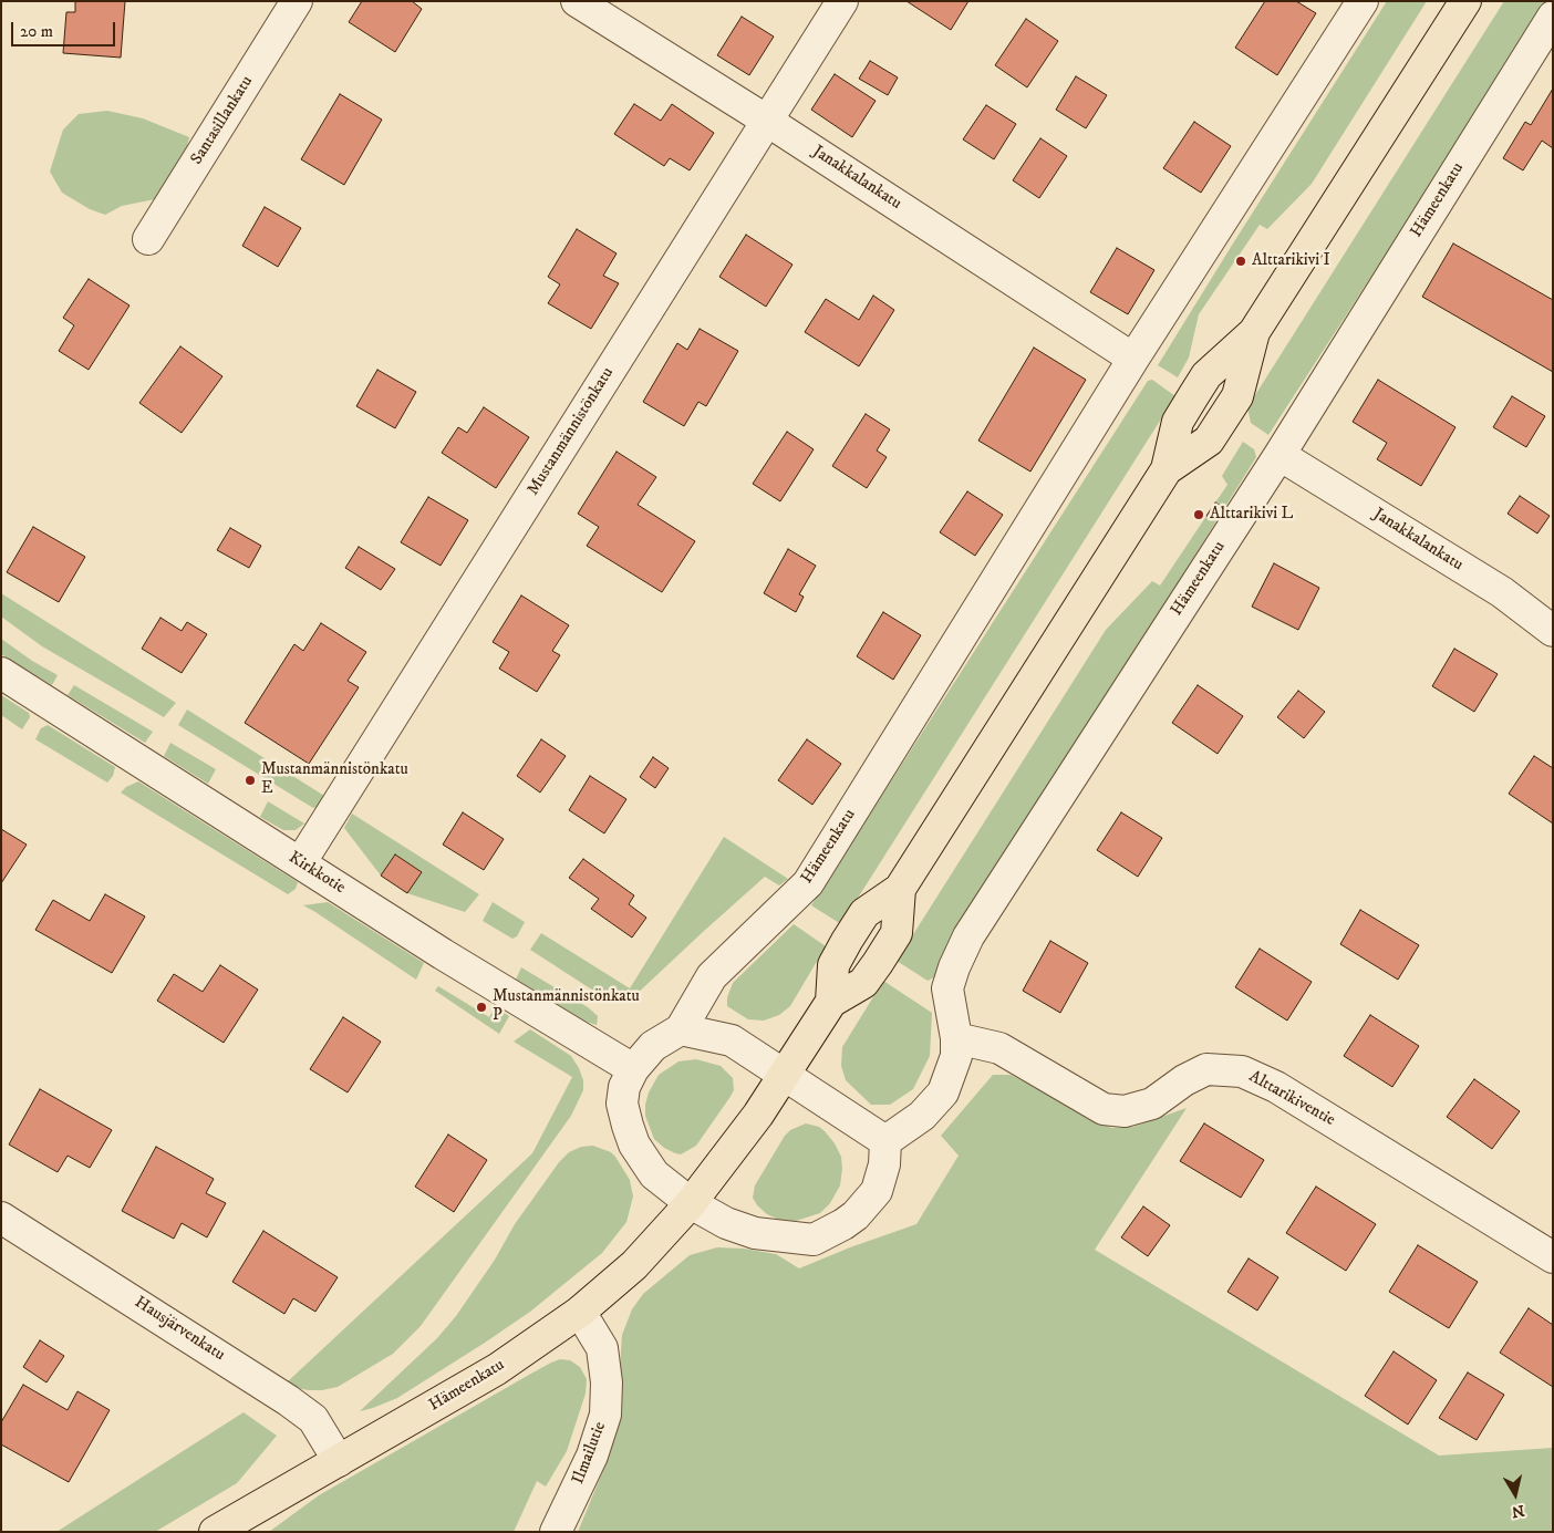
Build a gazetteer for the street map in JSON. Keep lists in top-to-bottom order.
{
  "streets": {
    "main road": ["Hämeenkatu"],
    "street": [
      "Santasillankatu",
      "Janakkalankatu",
      "Mustanmännistönkatu",
      "Kirkkotie",
      "Alttarikiventie",
      "Hausjärvenkatu",
      "Ilmailutie"
    ]
  },
  "crossings": [
    ["Janakkalankatu", "Hämeenkatu"],
    ["Janakkalankatu", "Mustanmännistönkatu"],
    ["Hämeenkatu", "Kirkkotie"],
    ["Hämeenkatu", "Alttarikiventie"],
    ["Hämeenkatu", "Hausjärvenkatu"],
    ["Hämeenkatu", "Ilmailutie"],
    ["Mustanmännistönkatu", "Kirkkotie"]
  ],
  "places": [
    "Alttarikivi I",
    "Alttarikivi L",
    "Mustanmännistönkatu E",
    "Mustanmännistönkatu P"
  ],
  "scale_bar": "20 m",
  "north": "bottom"
}
